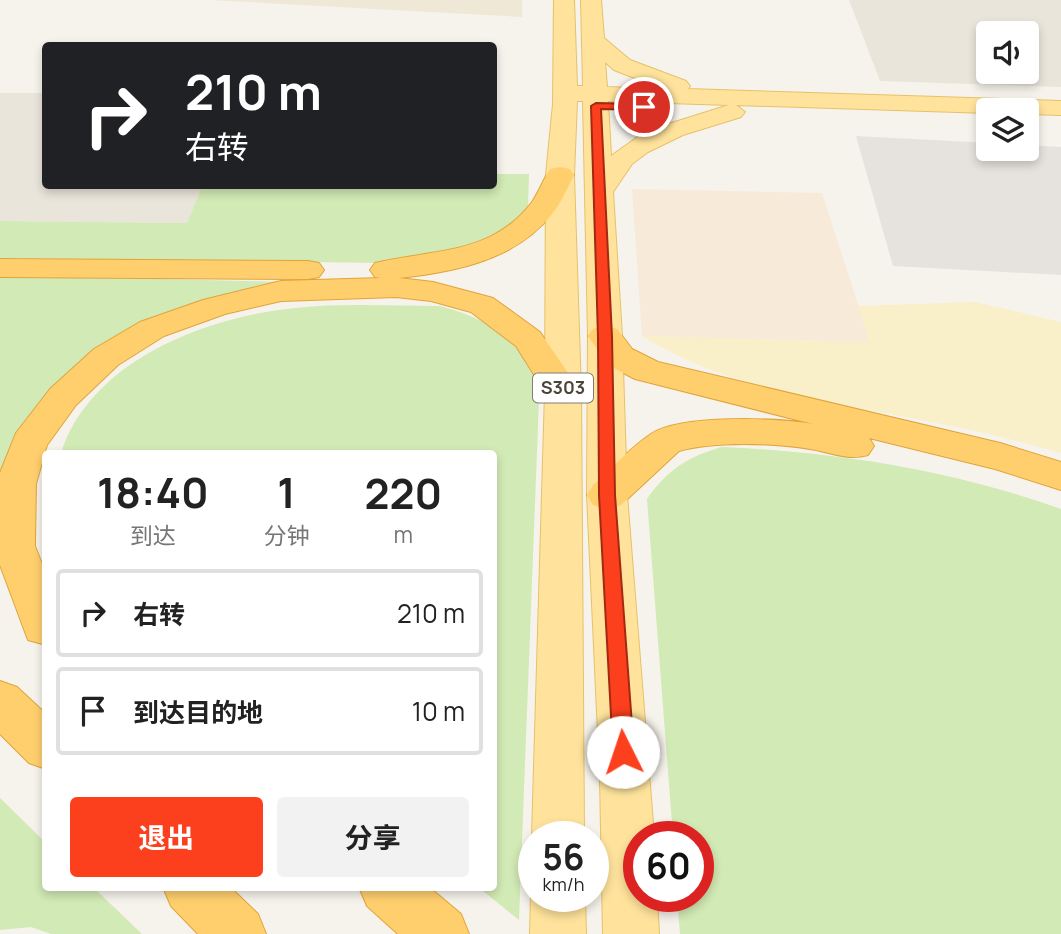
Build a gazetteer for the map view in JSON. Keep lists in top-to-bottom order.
{
  "streets": {
    "main road": ["S303"]
  },
  "page": {
    "turn": ["210 m", "右转"],
    "eta": [
      "18:40",
      "到达",
      "1",
      "分钟",
      "220",
      "m"
    ],
    "list": [
      {
        "name": "右转",
        "value": "210 m"
      },
      {
        "name": "到达目的地",
        "value": "10 m"
      }
    ],
    "buttons": ["退出", "分享"],
    "speed": "56 km/h",
    "limit": "60"
  }
}
